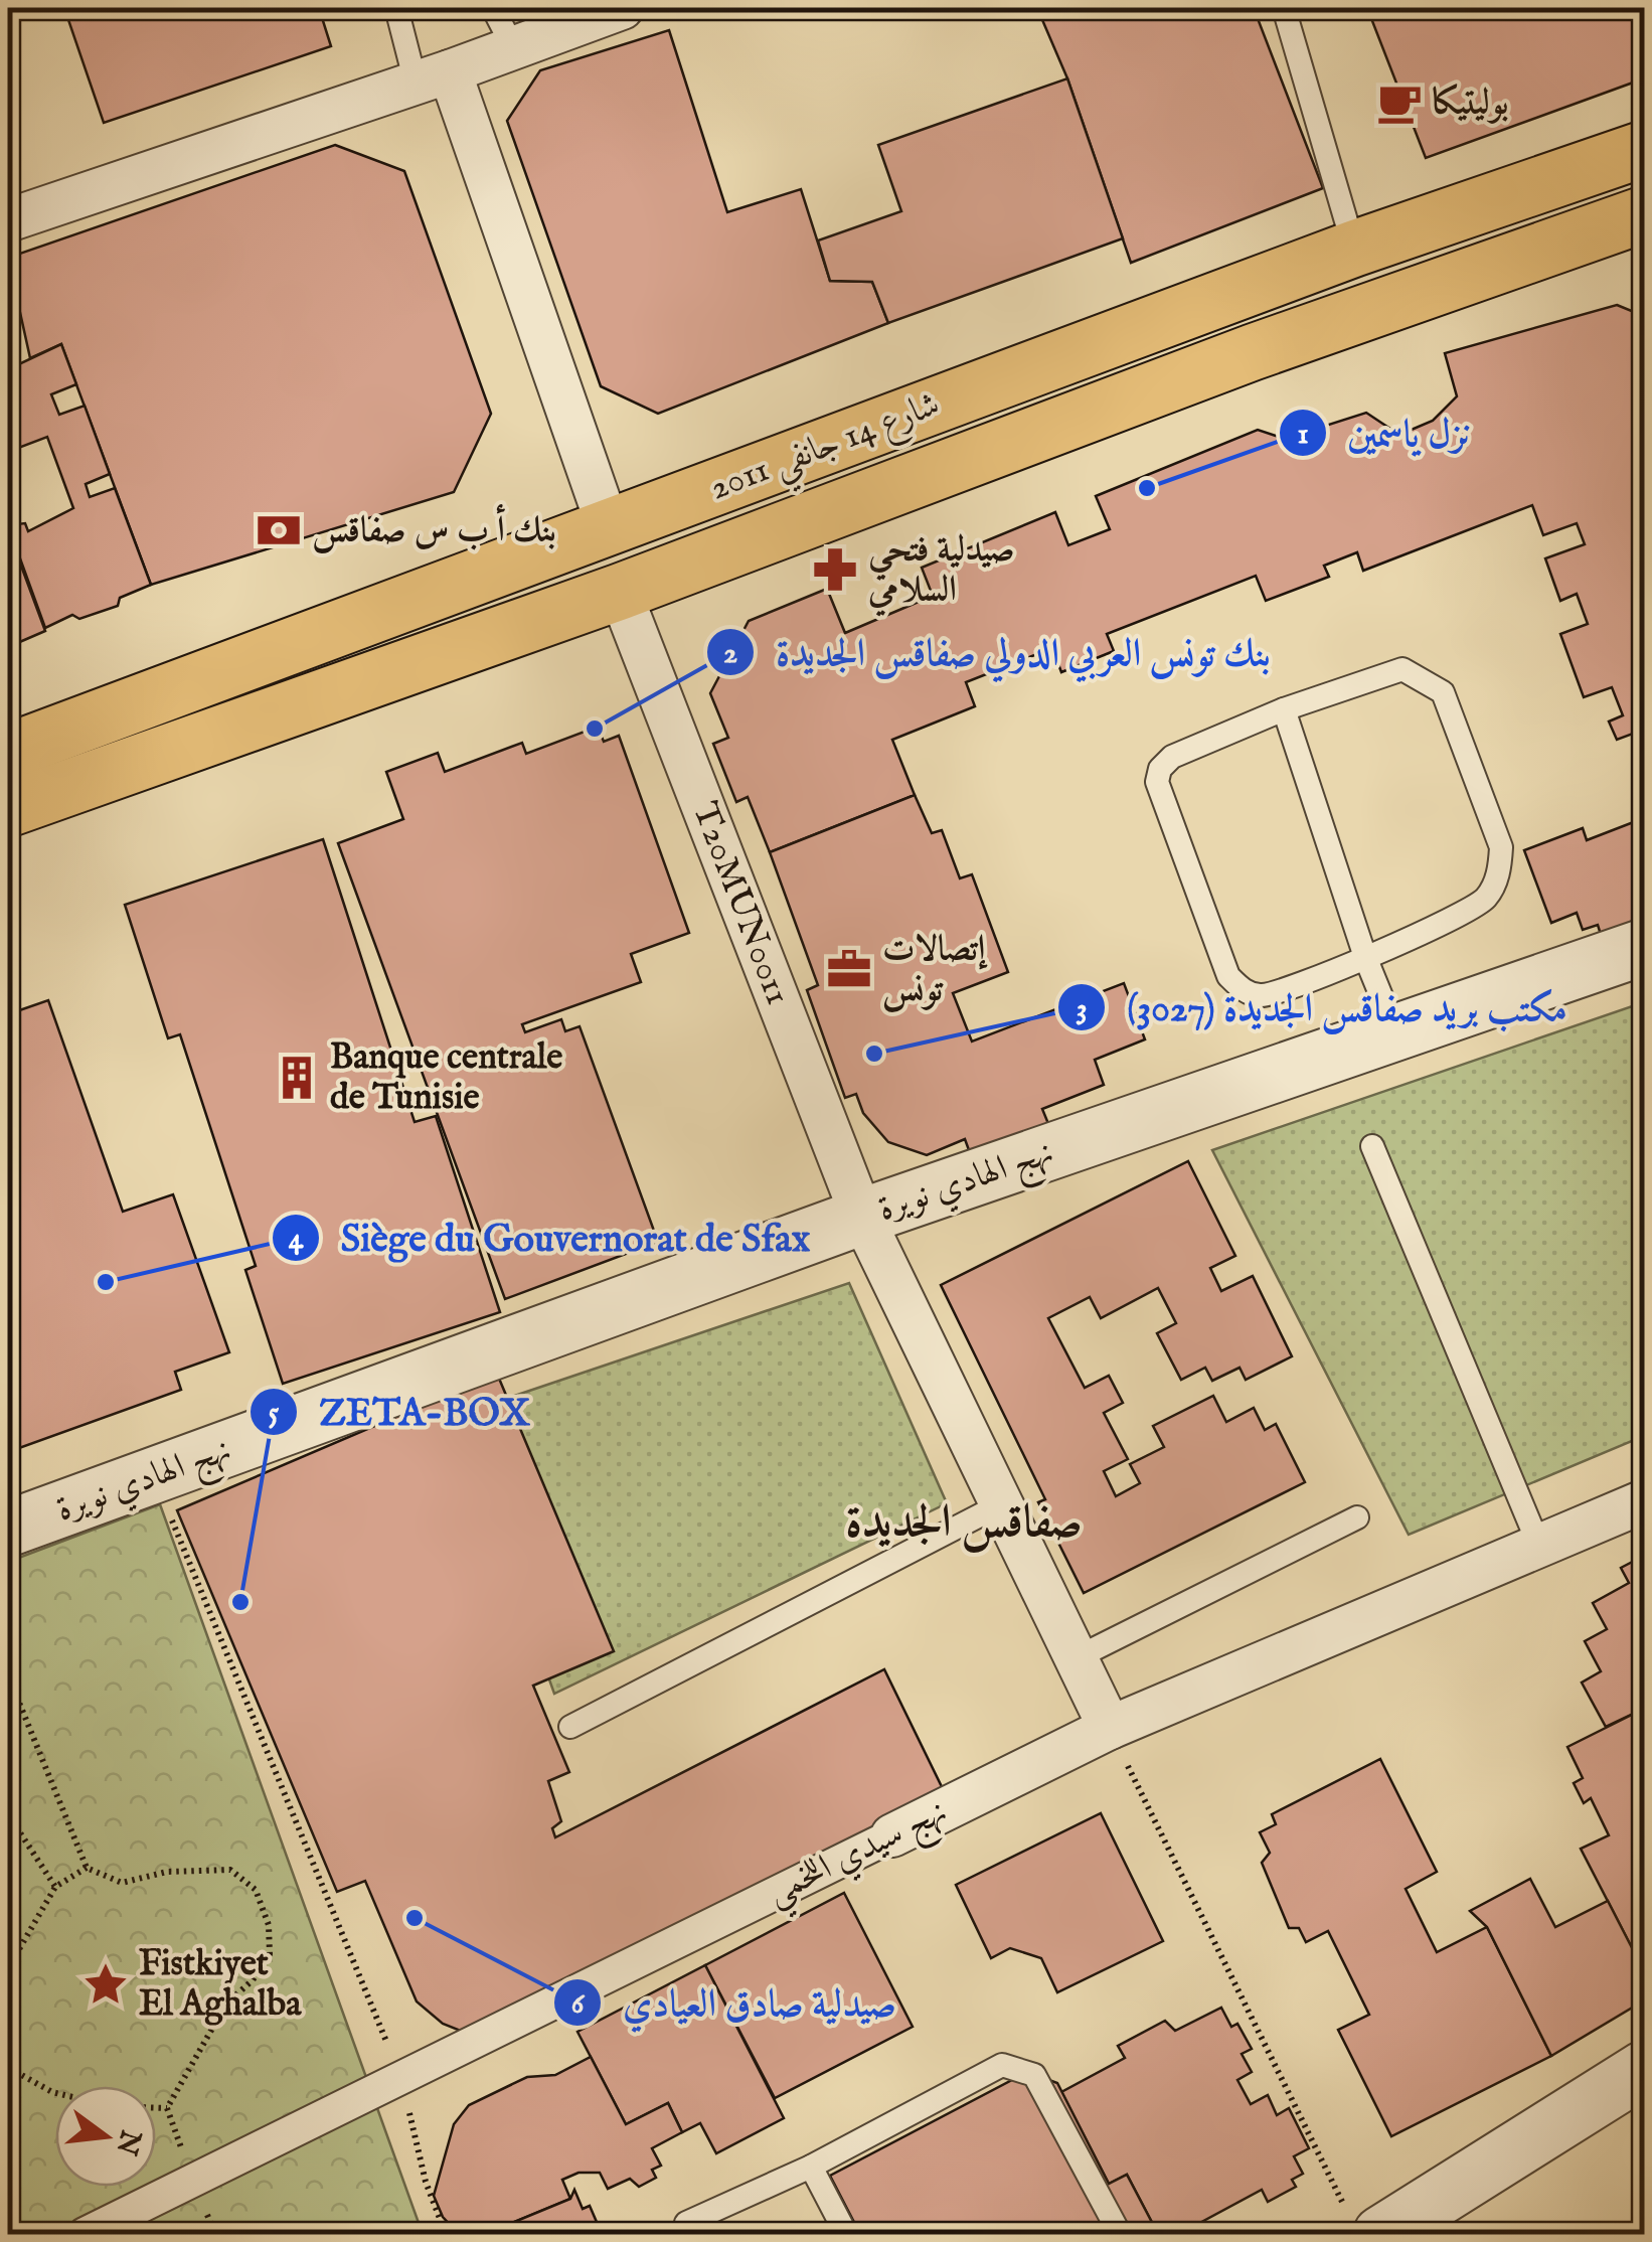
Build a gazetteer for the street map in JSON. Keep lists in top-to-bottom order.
{
  "streets": {
    "main road": ["شارع 14 جانفي 2011"],
    "street": ["T20MUN0011", "نهج الهادي نويرة", "نهج سيدي اللخمي"]
  },
  "crossings": [
    ["شارع 14 جانفي 2011", "T20MUN0011"],
    ["T20MUN0011", "نهج الهادي نويرة"],
    ["T20MUN0011", "نهج سيدي اللخمي"]
  ],
  "districts": ["صفاقس الجديدة"],
  "places": {
    "cafe": ["بوليتيكا"],
    "other": [
      "نزل ياسمين",
      "بنك تونس العربي الدولي صفاقس الجديدة",
      "مكتب بريد صفاقس الجديدة (3027)",
      "Siège du Gouvernorat de Sfax",
      "ZETA-BOX",
      "صيدلية صادق العيادي"
    ],
    "bank": ["بنك أ ب س صفاقس"],
    "pharmacy": ["صيدلية فتحي السلامي"],
    "office": ["إتصالات تونس"],
    "building": ["Banque centrale de Tunisie"],
    "place": ["Fistkiyet El Aghalba"]
  },
  "north": "right"
}
